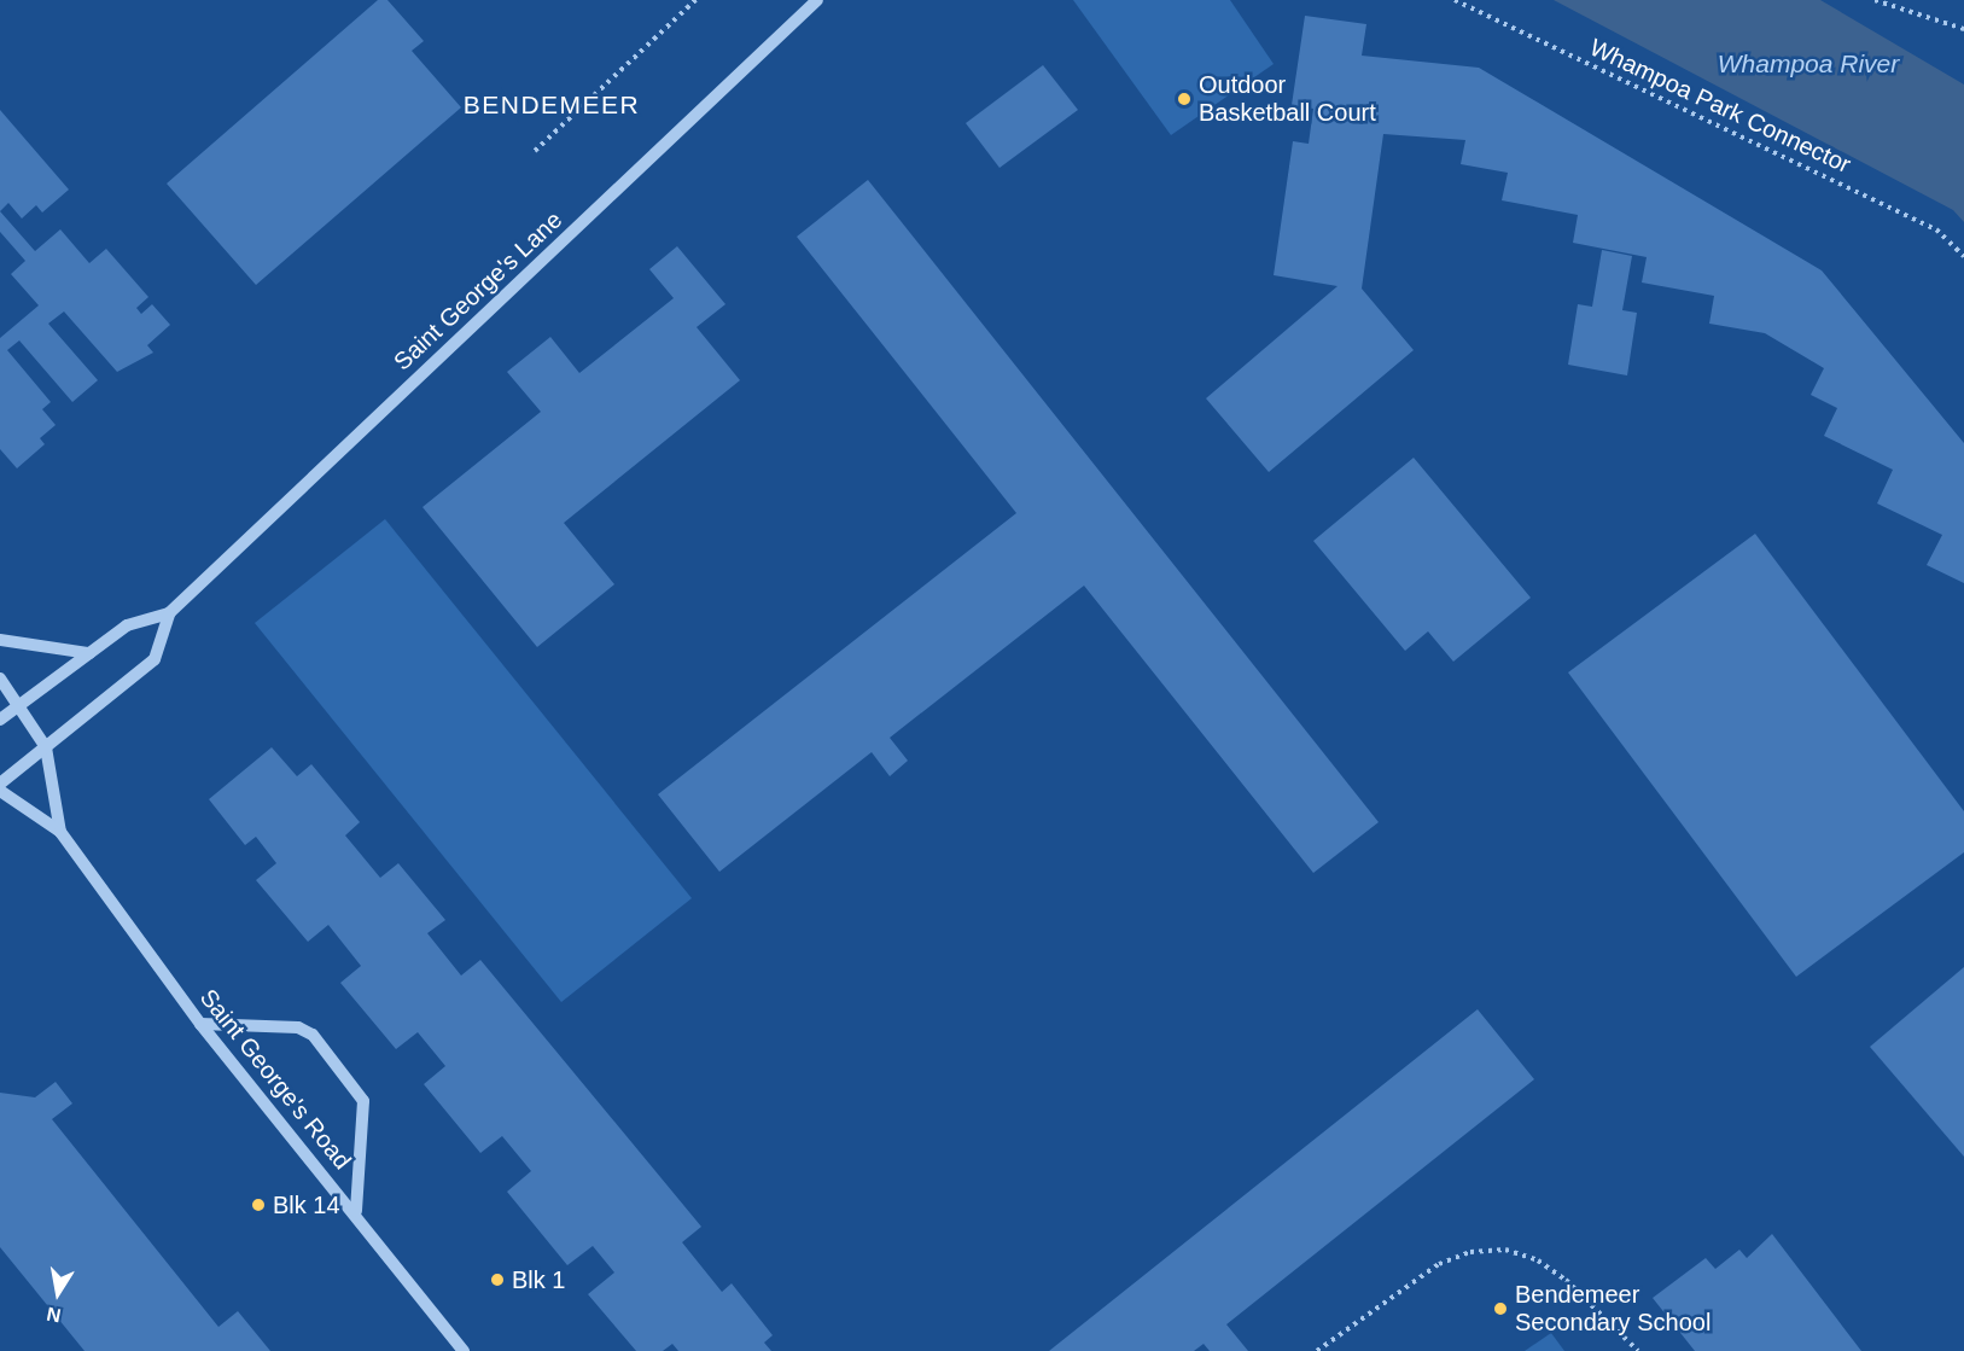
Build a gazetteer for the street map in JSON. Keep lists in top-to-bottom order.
{
  "streets": {
    "street": ["Saint George's Lane", "Saint George's Road"],
    "path": ["Whampoa Park Connector"]
  },
  "crossings": [
    ["Saint George's Lane", "Saint George's Road"]
  ],
  "districts": ["BENDEMEER"],
  "water": ["Whampoa River"],
  "places": [
    "Outdoor Basketball Court",
    "Blk 14",
    "Blk 1",
    "Bendemeer Secondary School"
  ],
  "north": "bottom"
}
